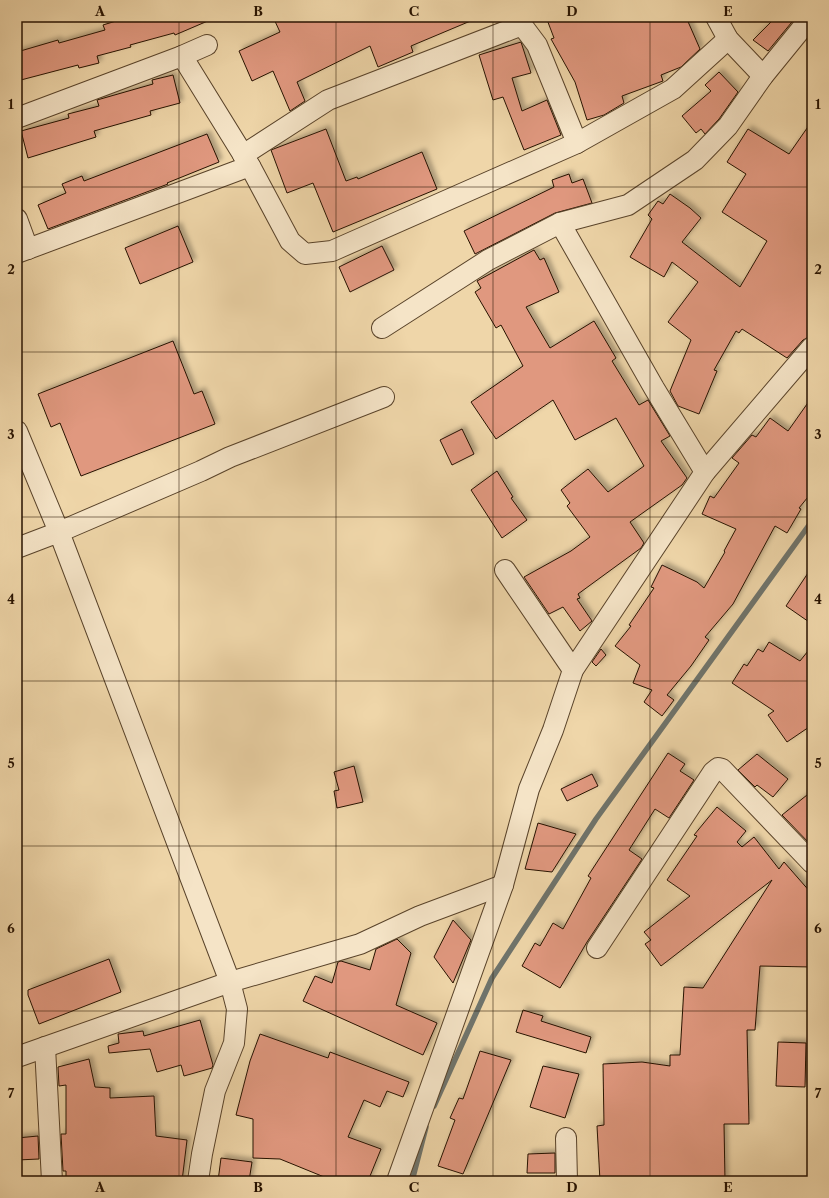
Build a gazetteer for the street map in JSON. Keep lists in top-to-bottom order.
{
  "grid": {
    "columns": [
      "A",
      "B",
      "C",
      "D",
      "E"
    ],
    "rows": [
      "1",
      "2",
      "3",
      "4",
      "5",
      "6",
      "7"
    ]
  }
}
